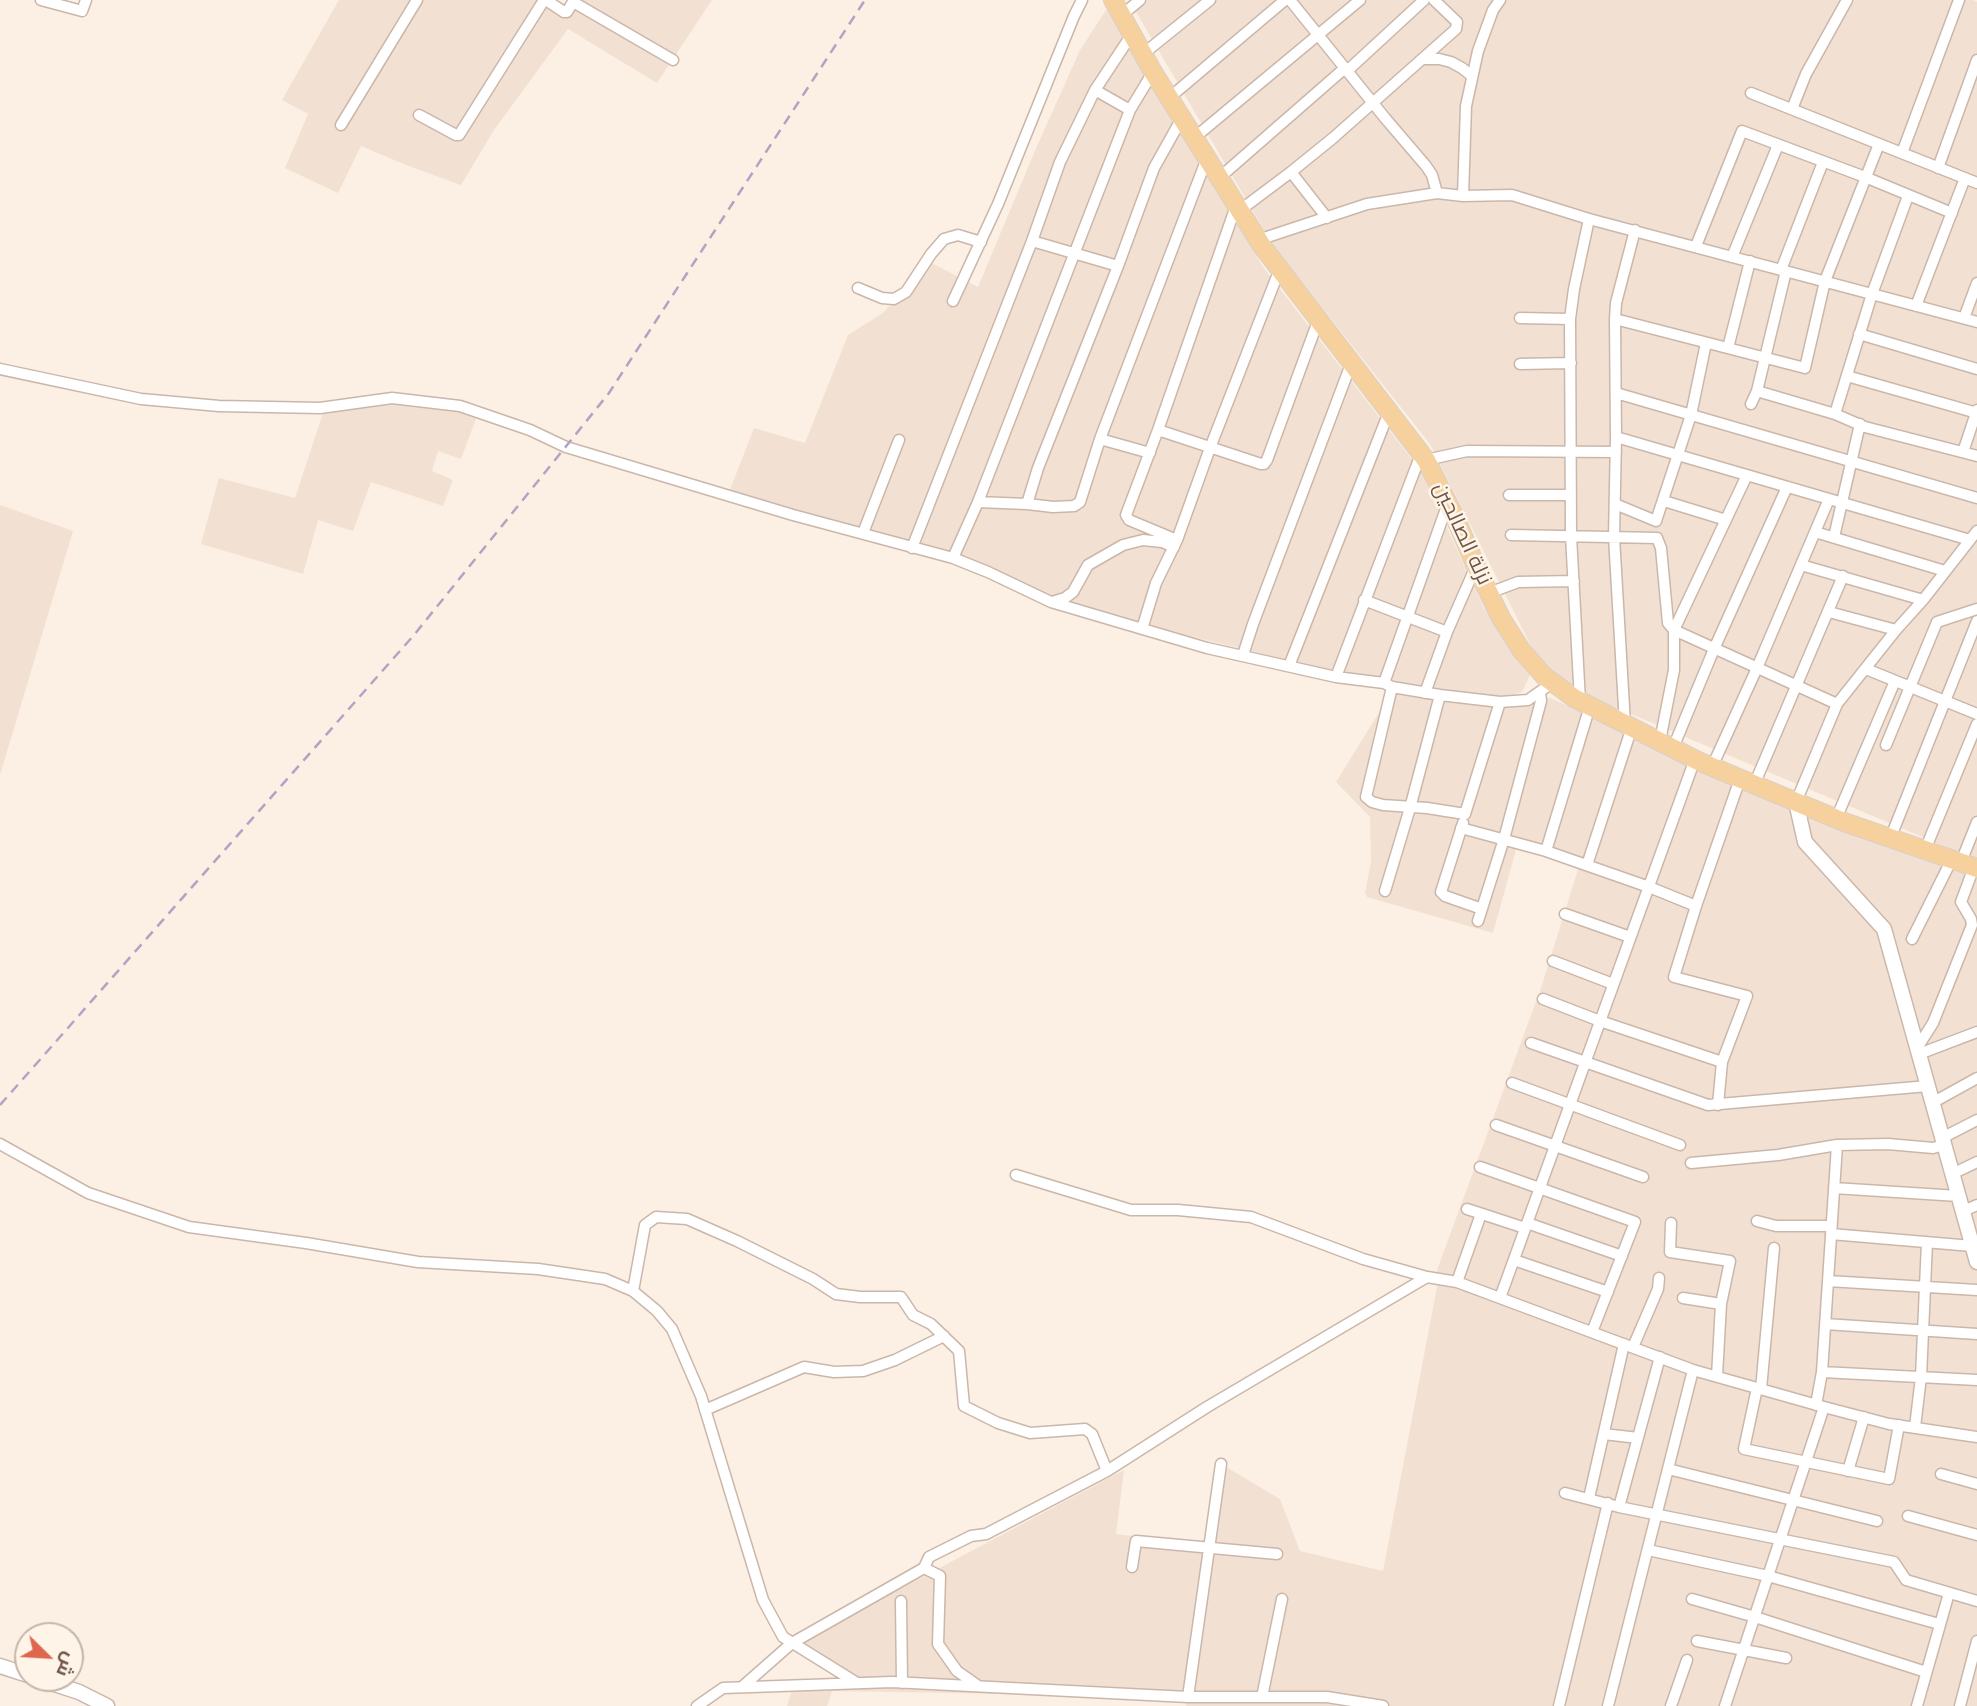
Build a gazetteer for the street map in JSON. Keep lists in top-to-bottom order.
{
  "streets": {
    "main road": ["نزلة الصالحين"]
  },
  "north": "bottom right"
}
